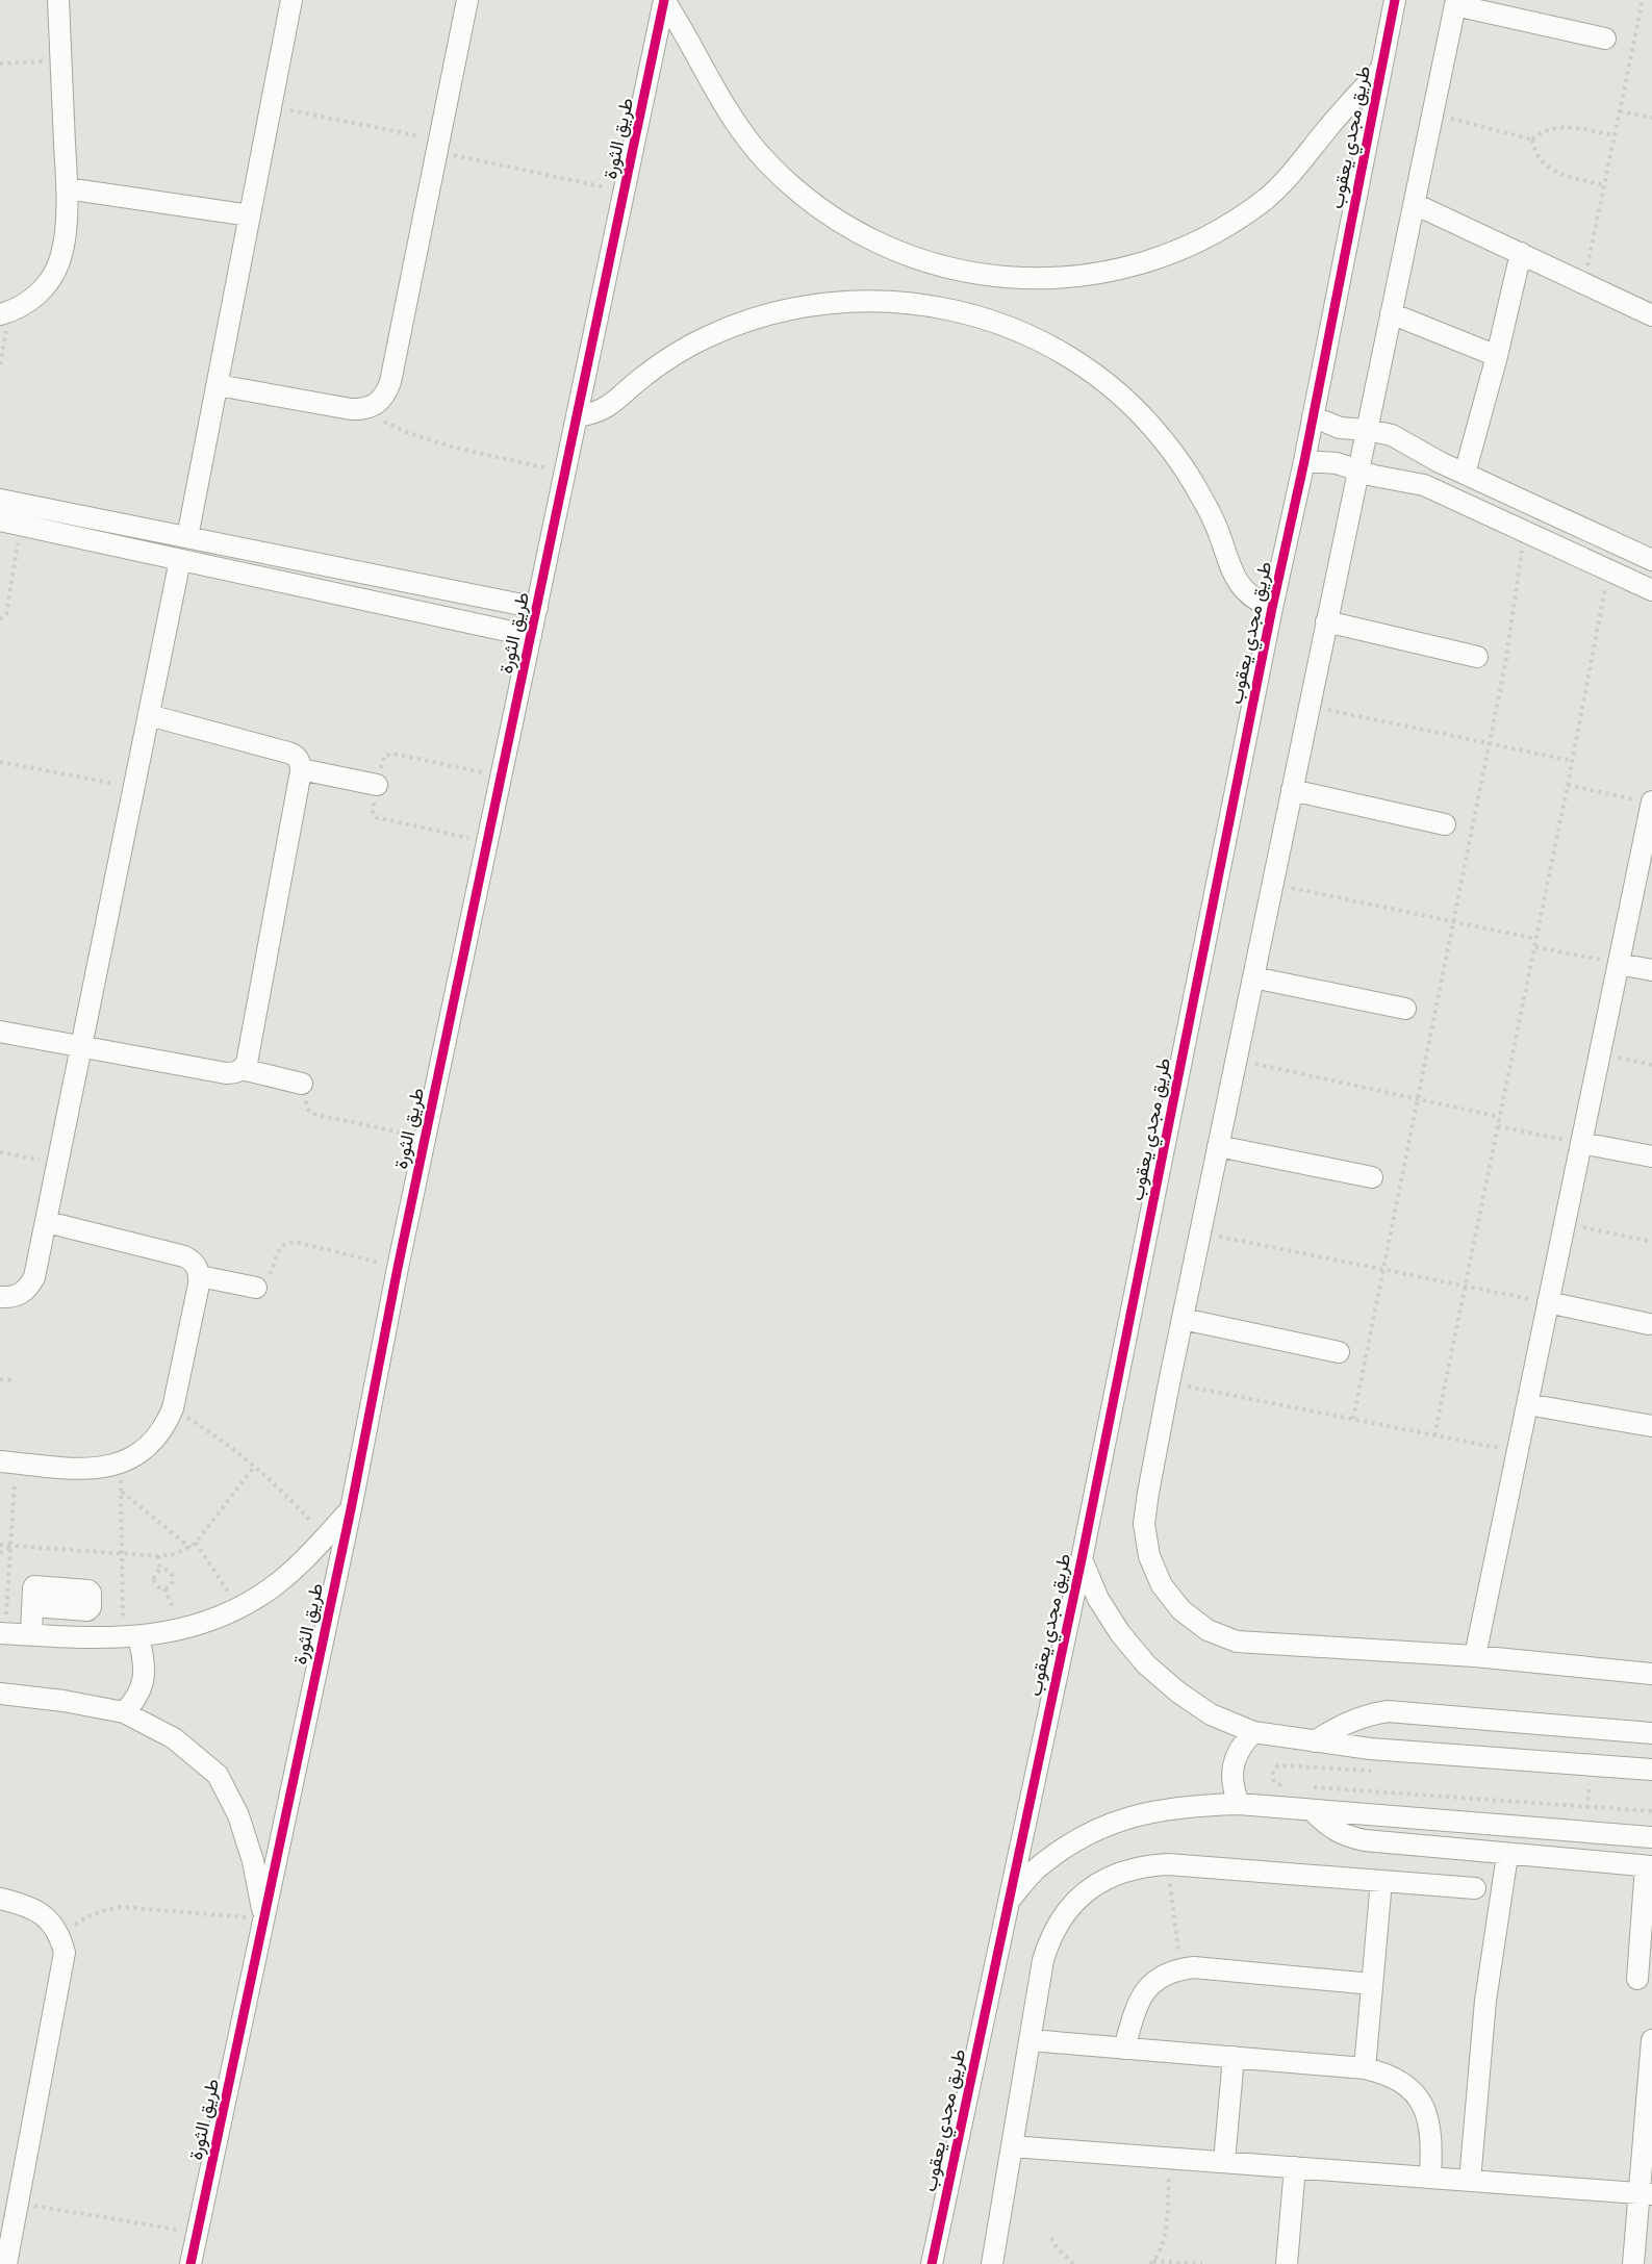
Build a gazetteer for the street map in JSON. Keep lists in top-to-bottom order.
{
  "streets": {
    "street": ["طريق مجدي يعقوب", "طريق الثورة"]
  }
}
